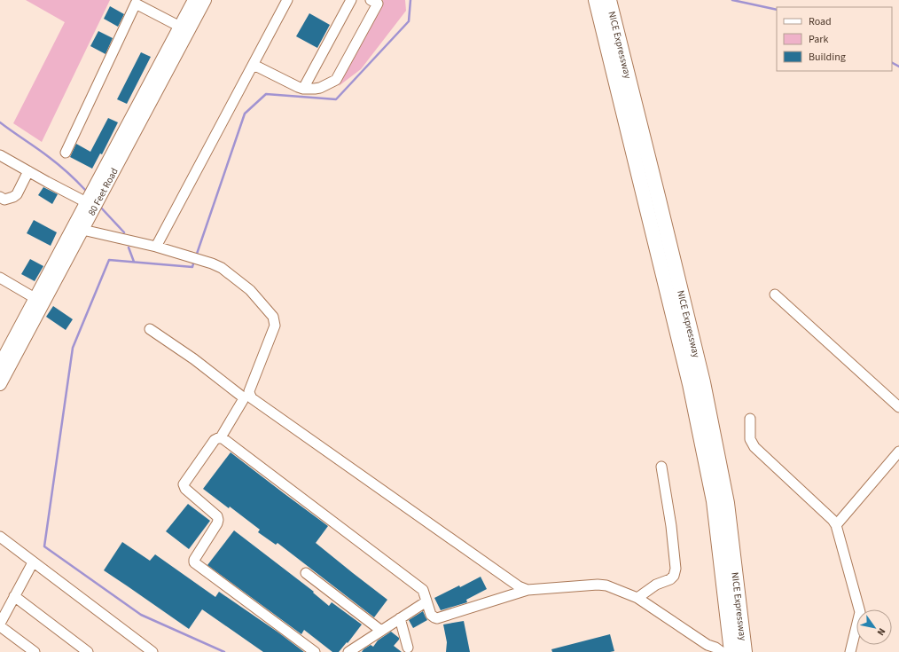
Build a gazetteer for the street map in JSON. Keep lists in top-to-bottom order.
{
  "streets": {
    "highway": ["NICE Expressway"],
    "main road": ["80 Feet Road"]
  },
  "legend": ["Road", "Park", "Building"],
  "north": "bottom right"
}
